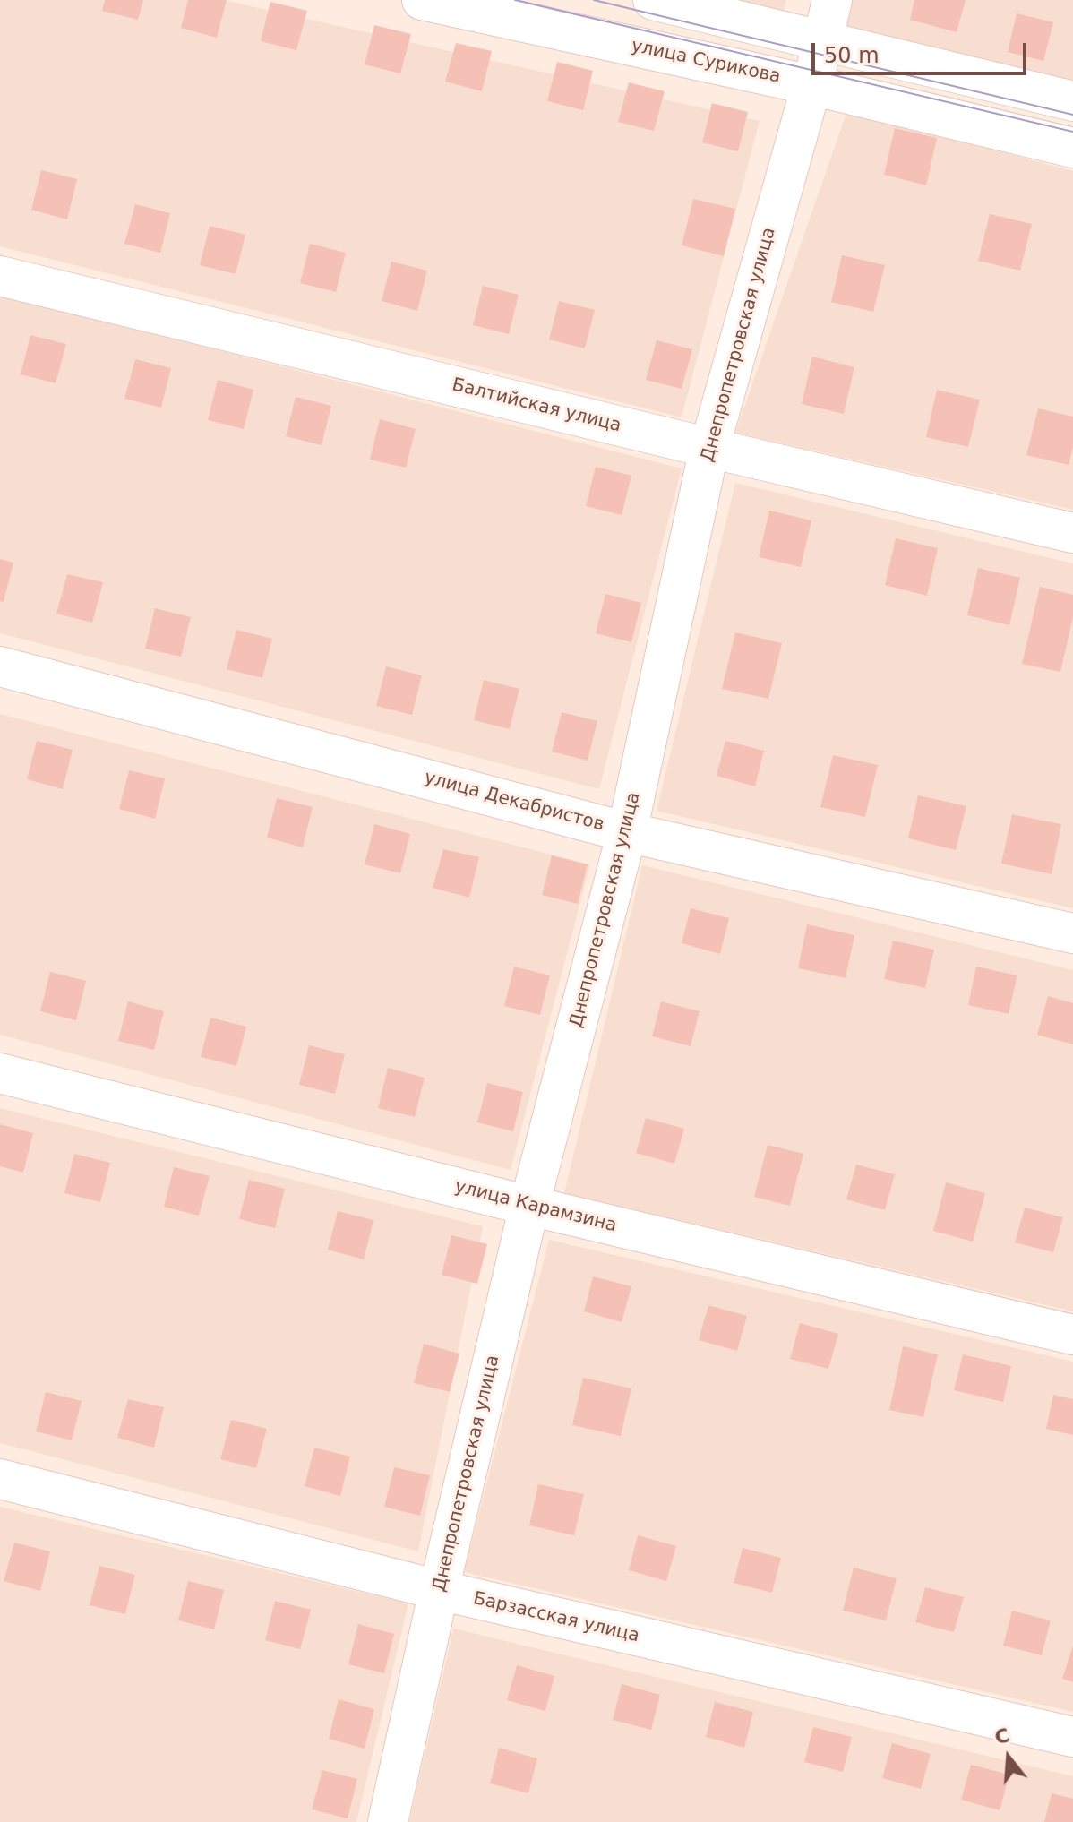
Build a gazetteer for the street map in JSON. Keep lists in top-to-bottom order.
{
  "streets": {
    "street": [
      "улица Сурикова",
      "Днепропетровская улица",
      "Балтийская улица",
      "улица Декабристов",
      "улица Карамзина",
      "Барзасская улица"
    ]
  },
  "crossings": [
    ["улица Сурикова", "Днепропетровская улица"],
    ["Днепропетровская улица", "Балтийская улица"],
    ["Днепропетровская улица", "улица Декабристов"],
    ["Днепропетровская улица", "улица Карамзина"],
    ["Днепропетровская улица", "Барзасская улица"]
  ],
  "scale_bar": "50 m",
  "north": "top"
}
